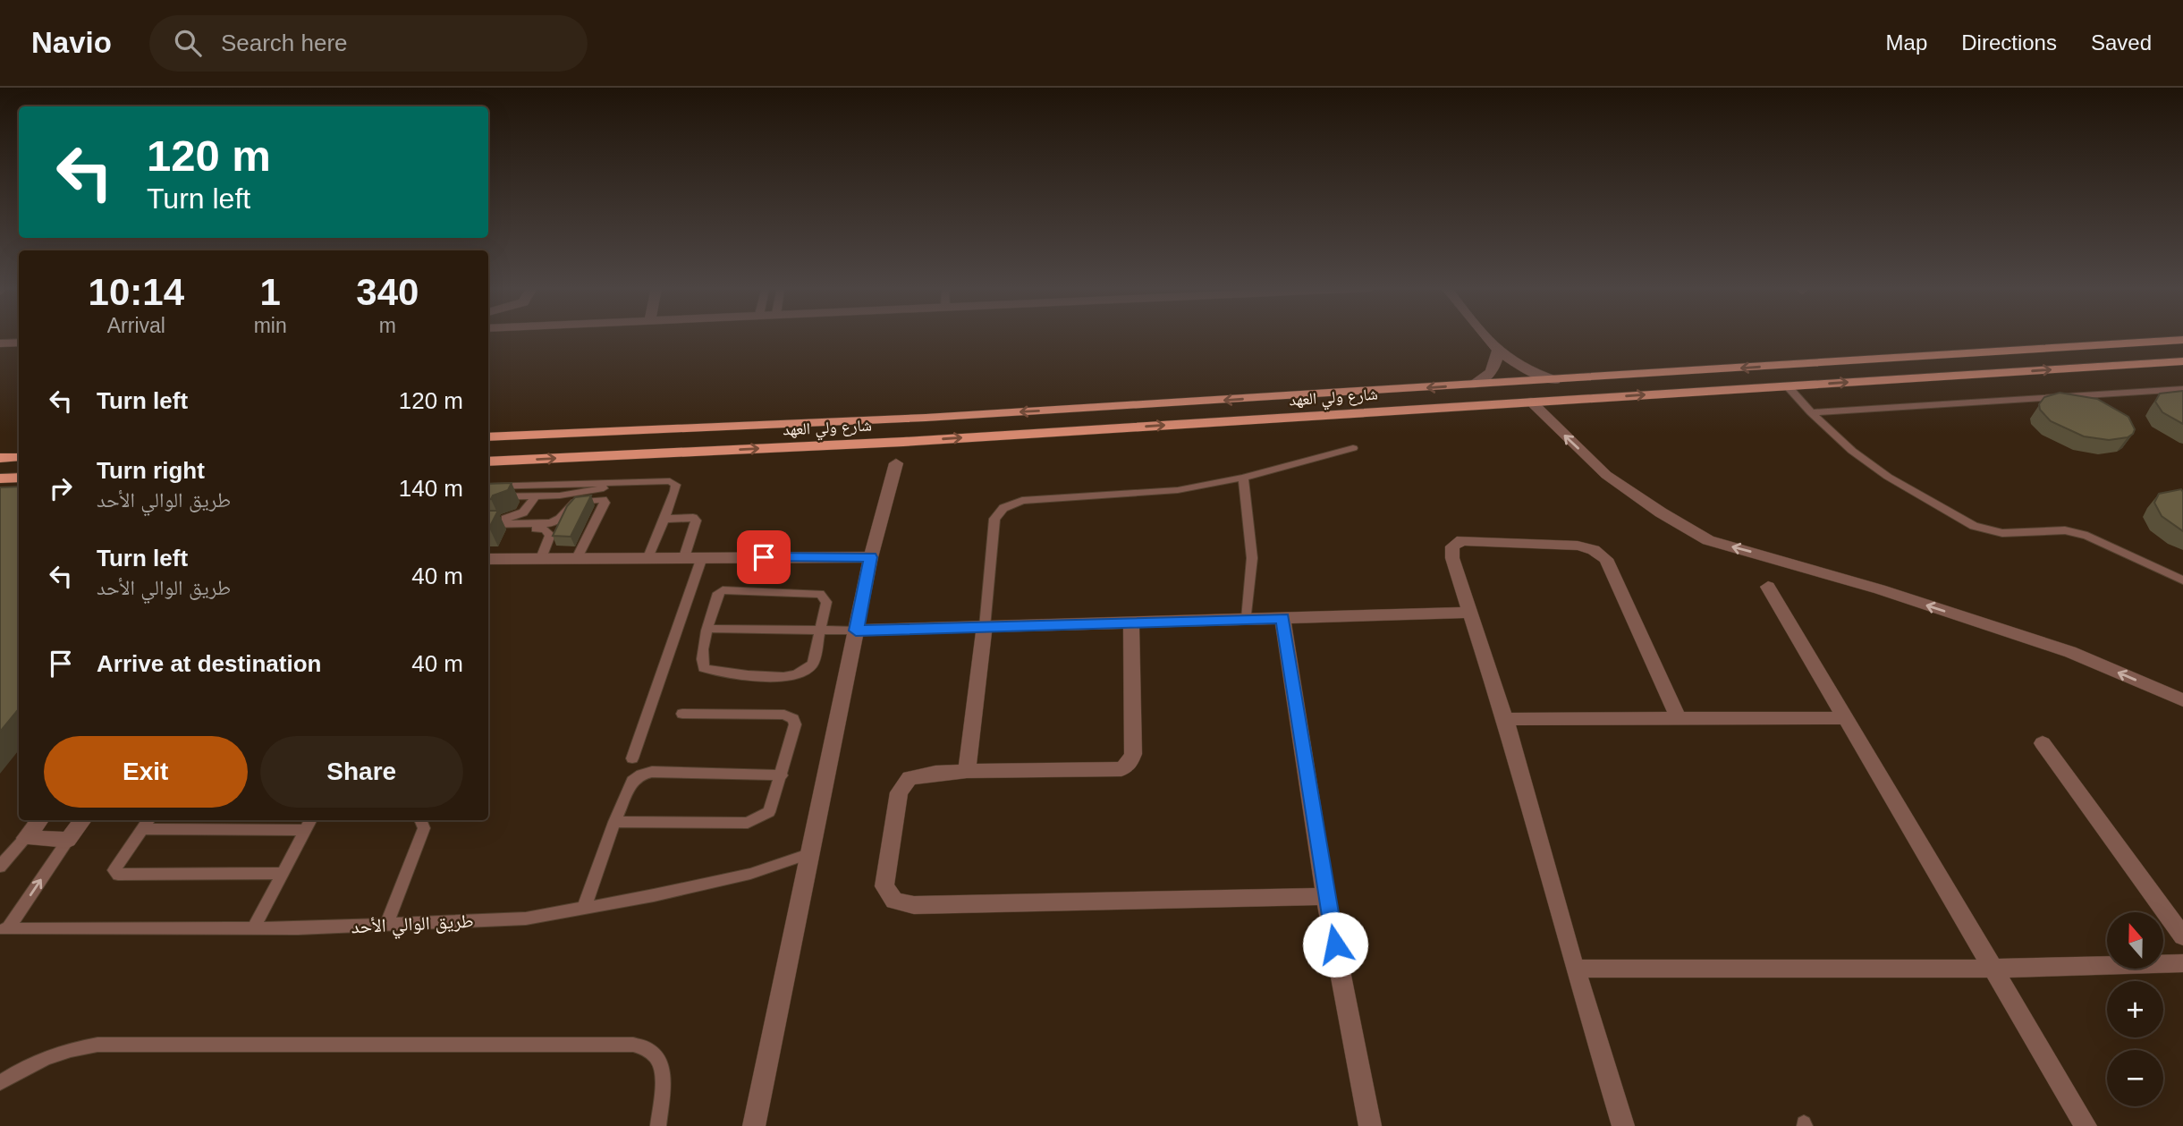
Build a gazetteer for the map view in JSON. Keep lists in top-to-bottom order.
{
  "streets": {
    "main road": ["شارع ولي العهد"],
    "lane": ["طريق الوالي الأحد"]
  },
  "north": "top",
  "page": {
    "header": "Navio",
    "search": "Search here",
    "nav": ["Map", "Directions", "Saved"],
    "turn": ["120 m", "Turn left"],
    "eta": [
      "10:14",
      "Arrival",
      "1",
      "min",
      "340",
      "m"
    ],
    "list": [
      {
        "name": "Turn left",
        "value": "120 m"
      },
      {
        "name": "Turn right",
        "note": "طريق الوالي الأحد",
        "value": "140 m"
      },
      {
        "name": "Turn left",
        "note": "طريق الوالي الأحد",
        "value": "40 m"
      },
      {
        "name": "Arrive at destination",
        "value": "40 m"
      }
    ],
    "buttons": ["Exit", "Share"],
    "map_buttons": ["+", "−"]
  }
}
